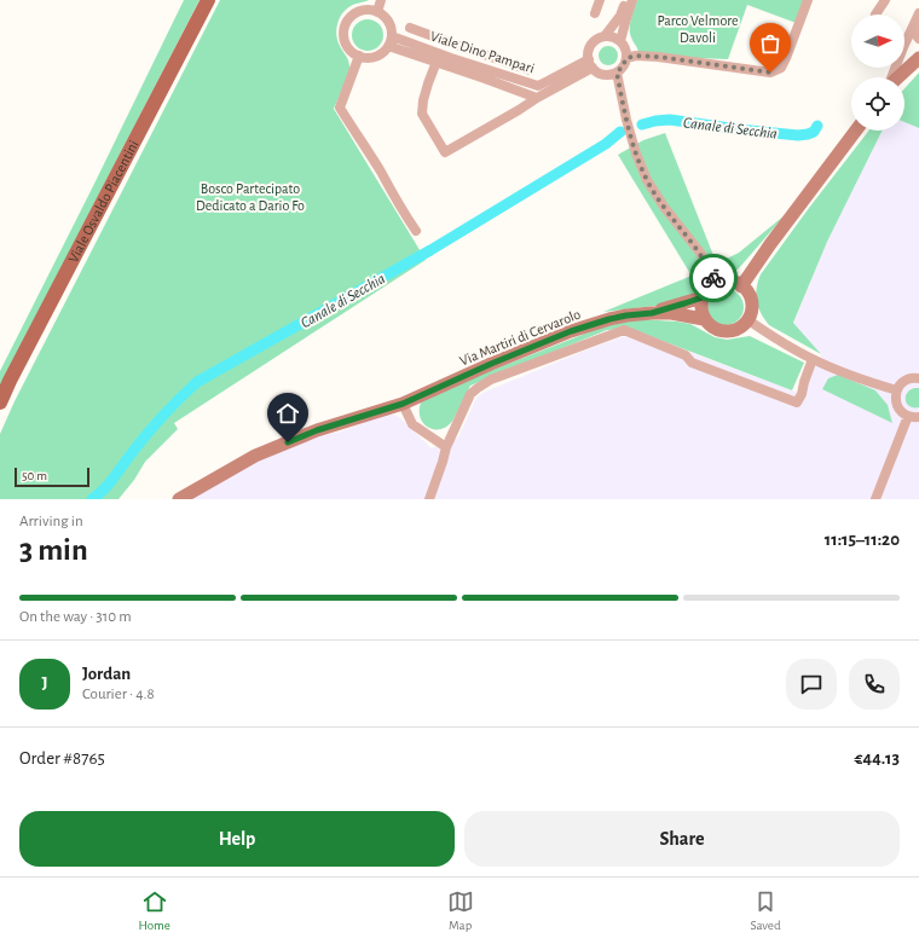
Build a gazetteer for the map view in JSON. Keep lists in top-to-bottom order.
{
  "streets": {
    "main road": ["Viale Osvaldo Piacentini", "Via Martiri di Cervarolo"],
    "street": ["Viale Dino Pampari"]
  },
  "water": ["Canale di Secchia"],
  "parks": ["Parco Velmore Davoli", "Bosco Partecipato Dedicato a Dario Fo"],
  "scale_bar": "50 m",
  "north": "right",
  "page": {
    "scale": "50 m",
    "heading": ["3 min", "Arriving in", "11:15–11:20"],
    "panel": [
      "Jordan",
      "Courier · 4.8",
      "Order #8765",
      "€44.13"
    ],
    "bar": "On the way · 310 m",
    "round": "J",
    "buttons": ["Help", "Share"],
    "tabs": ["Home", "Map", "Saved"]
  }
}
